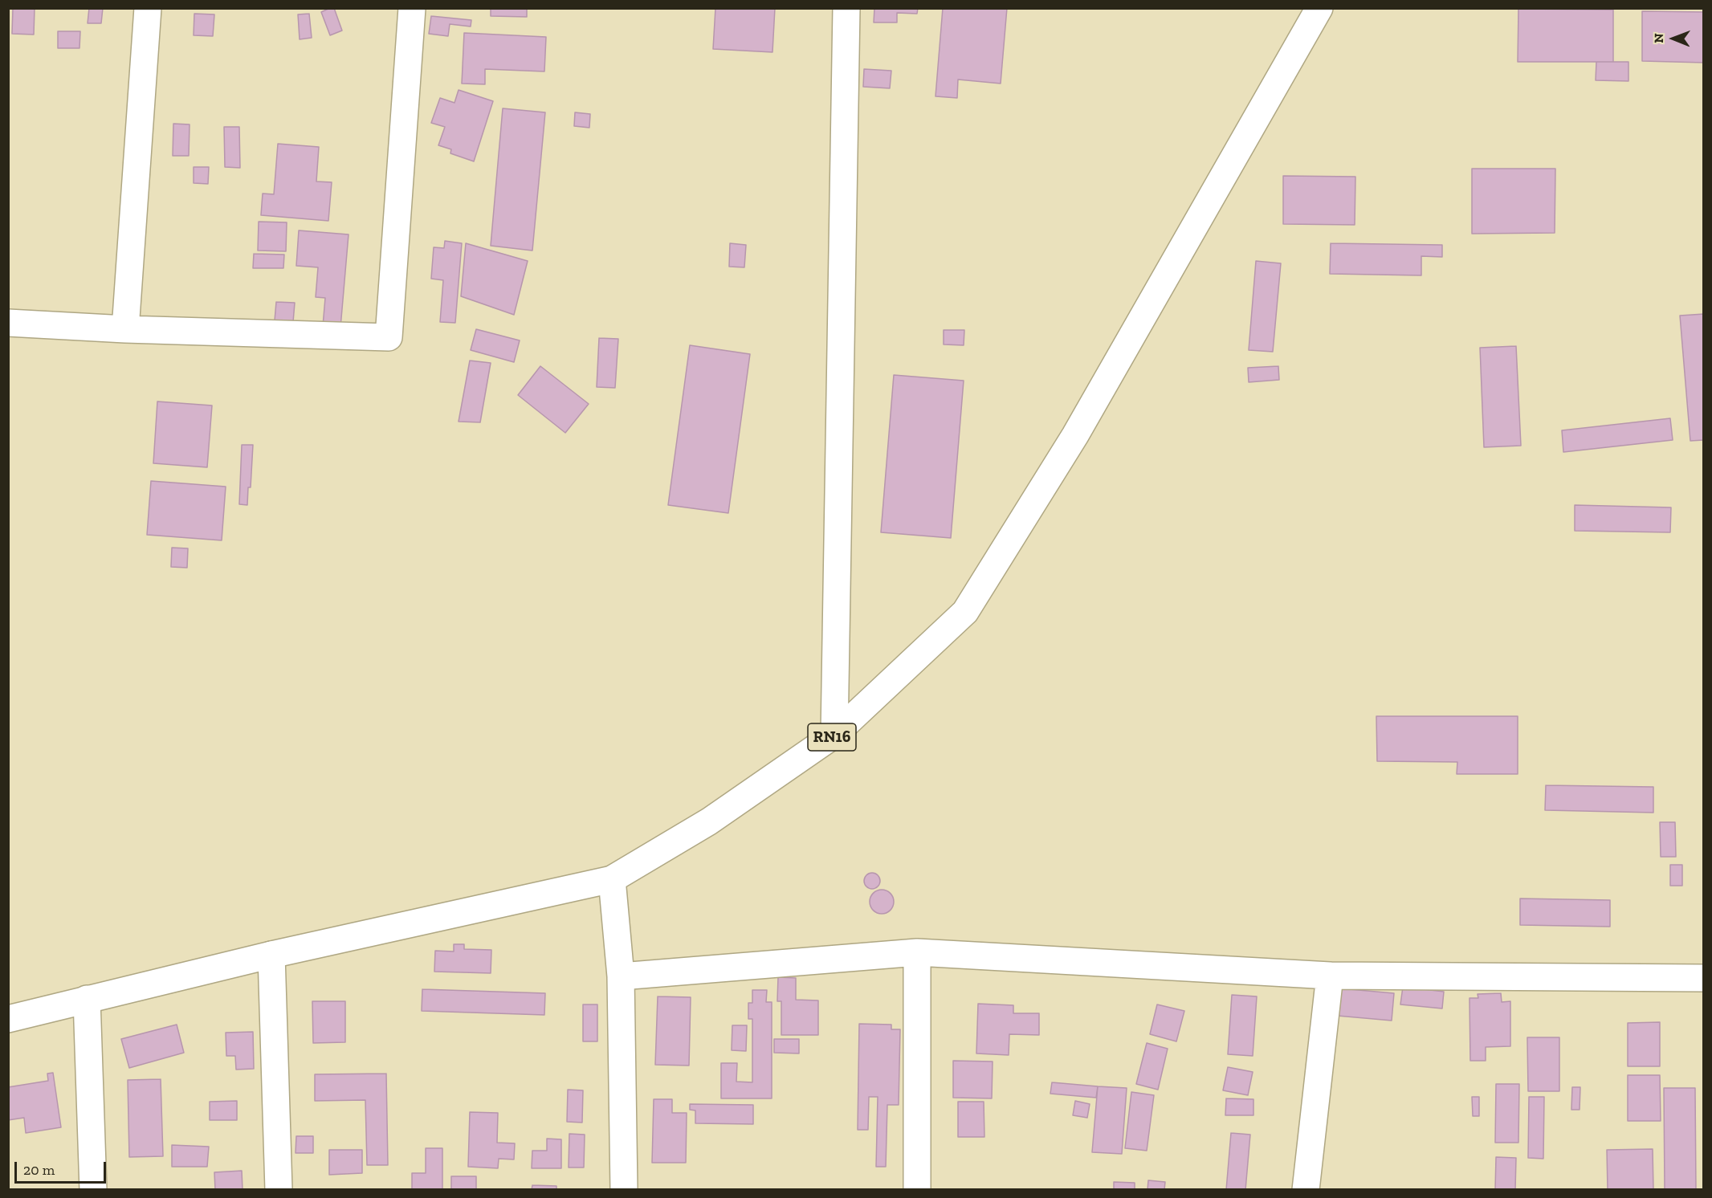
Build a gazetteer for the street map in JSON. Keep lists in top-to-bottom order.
{
  "streets": {
    "street": ["RN16"]
  },
  "scale_bar": "20 m",
  "north": "left"
}
